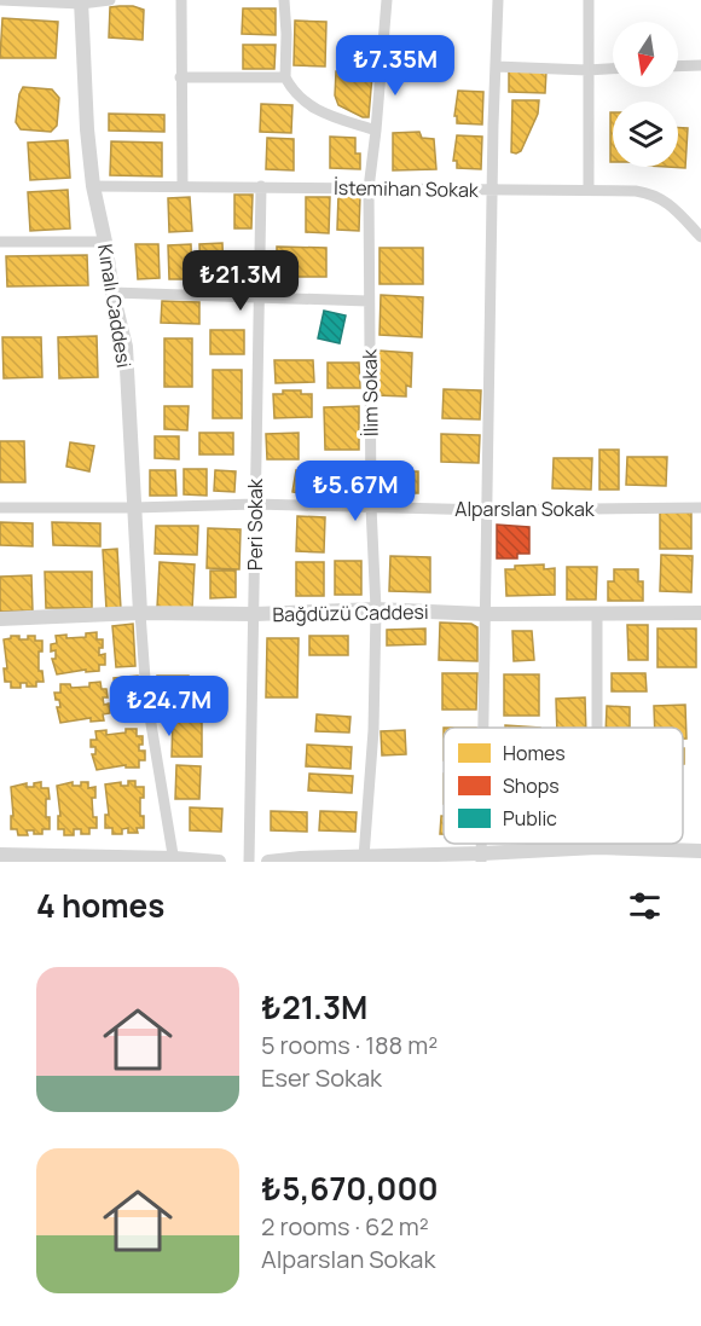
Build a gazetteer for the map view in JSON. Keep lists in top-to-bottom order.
{
  "streets": {
    "street": [
      "İstemihan Sokak",
      "Kınalı Caddesi",
      "İlim Sokak",
      "Alparslan Sokak",
      "Peri Sokak",
      "Bağdüzü Caddesi"
    ]
  },
  "crossings": [
    ["İstemihan Sokak", "Kınalı Caddesi"],
    ["İstemihan Sokak", "İlim Sokak"],
    ["İstemihan Sokak", "Peri Sokak"],
    ["Kınalı Caddesi", "Alparslan Sokak"],
    ["Kınalı Caddesi", "Bağdüzü Caddesi"],
    ["İlim Sokak", "Alparslan Sokak"],
    ["İlim Sokak", "Bağdüzü Caddesi"],
    ["Alparslan Sokak", "Peri Sokak"],
    ["Peri Sokak", "Bağdüzü Caddesi"]
  ],
  "legend": ["Homes", "Shops", "Public"],
  "north": "bottom",
  "page": {
    "price": [
      "₺7.35M",
      "₺21.3M",
      "₺5.67M",
      "₺24.7M"
    ],
    "heading": "4 homes",
    "list": [
      {
        "name": "₺21.3M",
        "note": "5 rooms · 188 m² · Eser Sokak"
      },
      {
        "name": "₺5,670,000",
        "note": "2 rooms · 62 m² · Alparslan Sokak"
      }
    ]
  }
}
